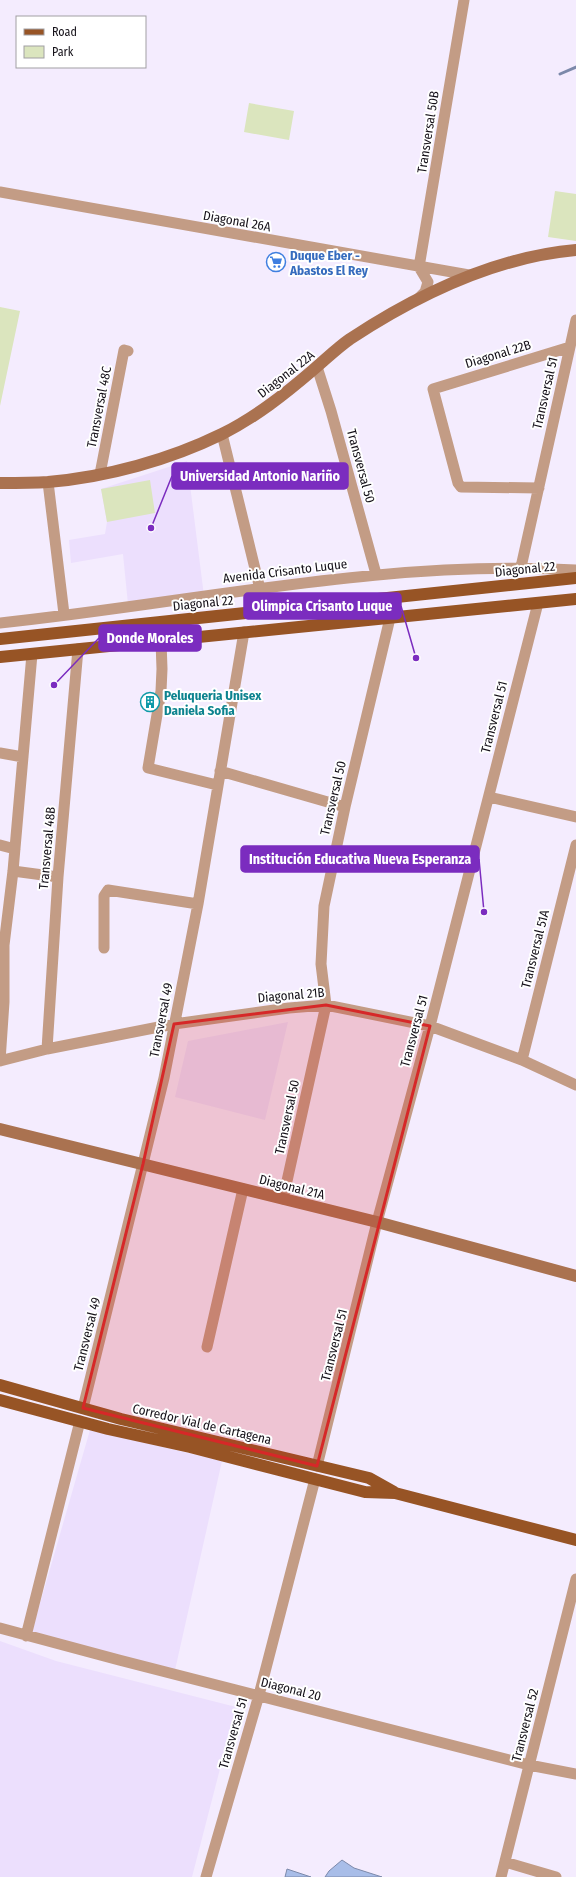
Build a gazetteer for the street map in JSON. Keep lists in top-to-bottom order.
{
  "streets": {
    "main road": ["Diagonal 22", "Corredor Vial de Cartagena"],
    "street": [
      "Transversal 50B",
      "Diagonal 26A",
      "Diagonal 22B",
      "Diagonal 22A",
      "Transversal 51",
      "Transversal 48C",
      "Transversal 50",
      "Avenida Crisanto Luque",
      "Transversal 48B",
      "Transversal 51A",
      "Diagonal 21B",
      "Transversal 49",
      "Diagonal 21A",
      "Diagonal 20",
      "Transversal 52"
    ]
  },
  "crossings": [
    ["Transversal 50B", "Diagonal 26A"],
    ["Diagonal 26A", "Diagonal 22A"],
    ["Diagonal 22B", "Transversal 51"],
    ["Diagonal 22A", "Transversal 48C"],
    ["Diagonal 22A", "Transversal 50"],
    ["Transversal 51", "Avenida Crisanto Luque"],
    ["Transversal 51", "Diagonal 21B"],
    ["Transversal 51", "Diagonal 21A"],
    ["Transversal 51", "Corredor Vial de Cartagena"],
    ["Transversal 51", "Diagonal 20"],
    ["Transversal 50", "Avenida Crisanto Luque"],
    ["Transversal 50", "Diagonal 21B"],
    ["Transversal 50", "Diagonal 21A"],
    ["Transversal 48B", "Diagonal 21B"],
    ["Transversal 51A", "Diagonal 21B"],
    ["Diagonal 21B", "Transversal 49"],
    ["Transversal 49", "Diagonal 21A"],
    ["Transversal 49", "Corredor Vial de Cartagena"],
    ["Diagonal 20", "Transversal 52"]
  ],
  "places": {
    "supermarket": ["Duque Eber - Abastos El Rey"],
    "other": [
      "Universidad Antonio Nariño",
      "Olimpica Crisanto Luque",
      "Donde Morales",
      "Institución Educativa Nueva Esperanza"
    ],
    "building": ["Peluqueria Unisex Daniela Sofia"]
  },
  "legend": ["Road", "Park"]
}
